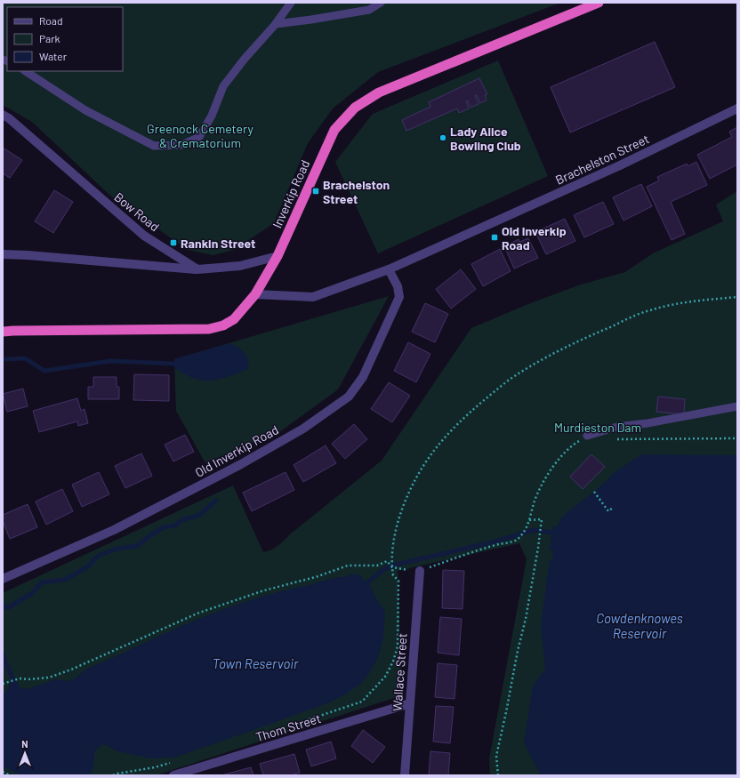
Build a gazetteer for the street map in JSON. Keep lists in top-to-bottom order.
{
  "streets": {
    "highway": ["Inverkip Road"],
    "street": [
      "Brachelston Street",
      "Bow Road",
      "Old Inverkip Road",
      "Wallace Street",
      "Thom Street"
    ]
  },
  "crossings": [
    ["Brachelston Street", "Inverkip Road"],
    ["Brachelston Street", "Old Inverkip Road"],
    ["Wallace Street", "Thom Street"]
  ],
  "water": ["Cowdenknowes Reservoir", "Town Reservoir"],
  "parks": ["Greenock Cemetery & Crematorium", "Murdieston Dam"],
  "places": {
    "other": ["Lady Alice Bowling Club"],
    "transit": ["Brachelston Street", "Old Inverkip Road", "Rankin Street"]
  },
  "legend": ["Road", "Park", "Water"],
  "north": "top"
}
